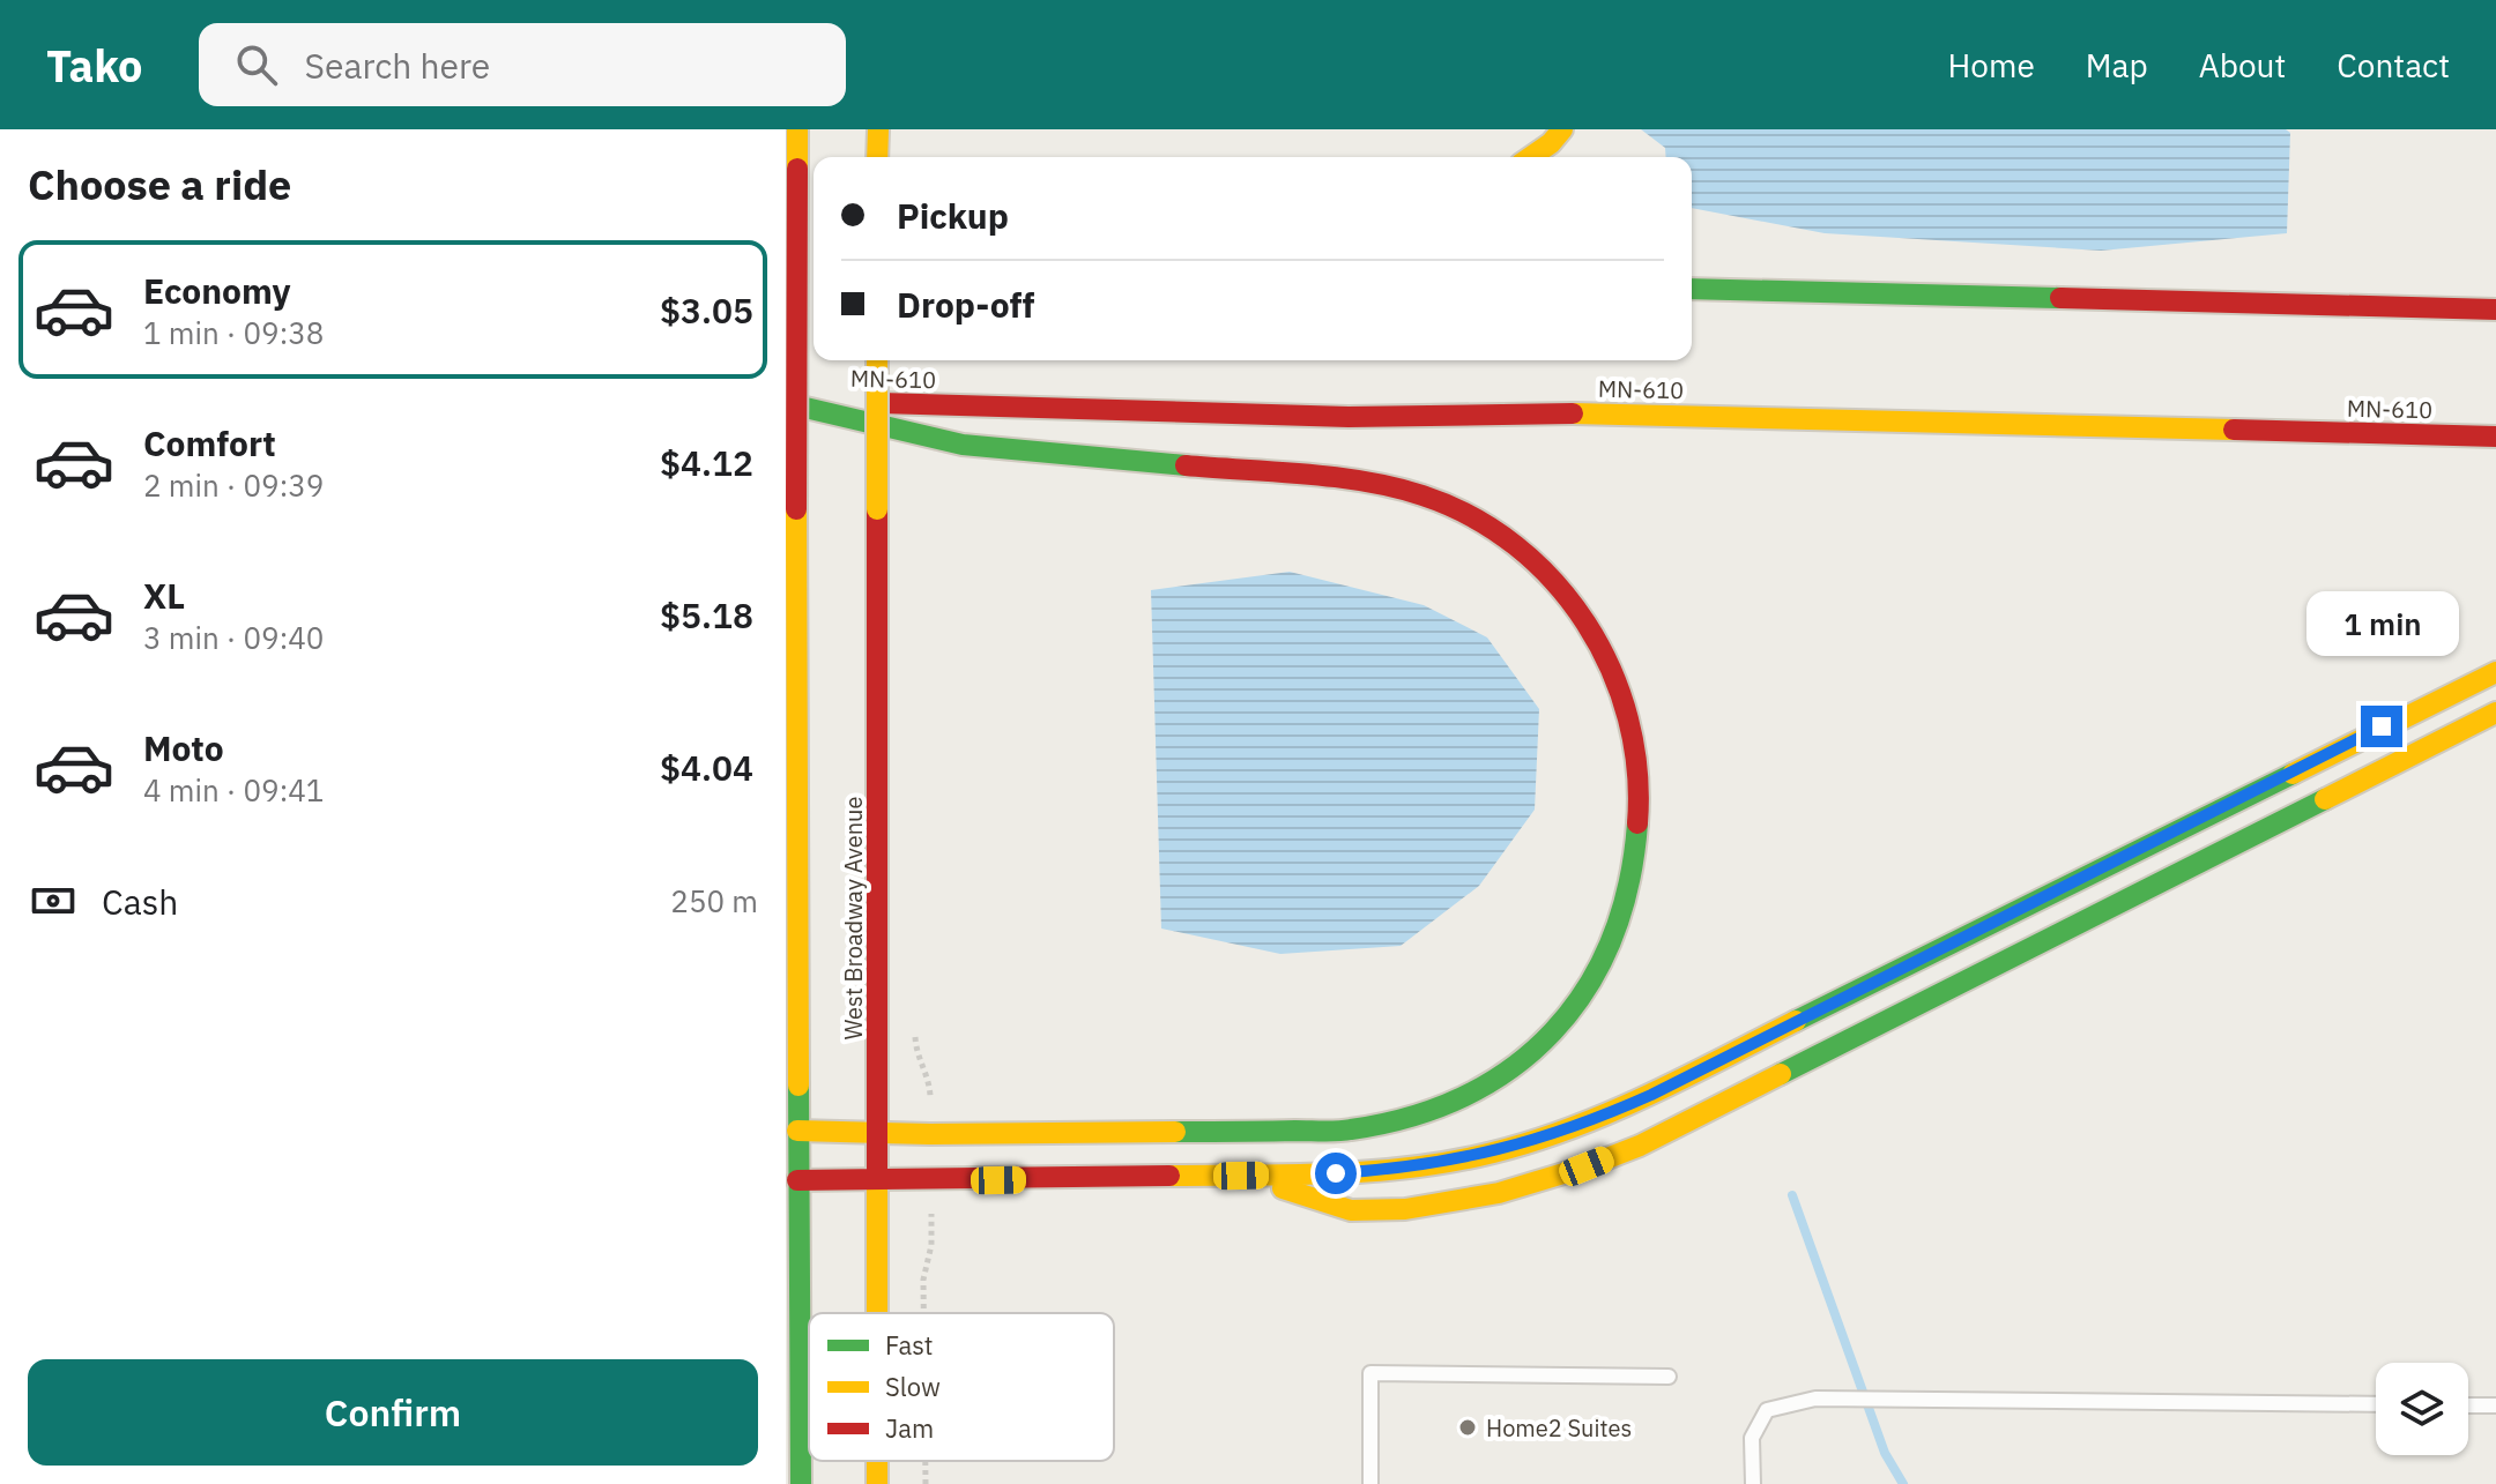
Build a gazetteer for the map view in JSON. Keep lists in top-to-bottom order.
{
  "streets": {
    "main road": ["MN-610", "West Broadway Avenue"]
  },
  "places": ["Home2 Suites"],
  "legend": ["Fast", "Slow", "Jam"],
  "page": {
    "header": "Tako",
    "search": "Search here",
    "nav": [
      "Home",
      "Map",
      "About",
      "Contact"
    ],
    "heading": "Choose a ride",
    "banner": ["Pickup", "Drop-off"],
    "list": [
      {
        "name": "Economy",
        "note": "1 min · 09:38",
        "value": "$3.05"
      },
      {
        "name": "Comfort",
        "note": "2 min · 09:39",
        "value": "$4.12"
      },
      {
        "name": "XL",
        "note": "3 min · 09:40",
        "value": "$5.18"
      },
      {
        "name": "Moto",
        "note": "4 min · 09:41",
        "value": "$4.04"
      }
    ],
    "bubble": "1 min",
    "pay": ["Cash", "250 m"],
    "buttons": "Confirm"
  }
}
